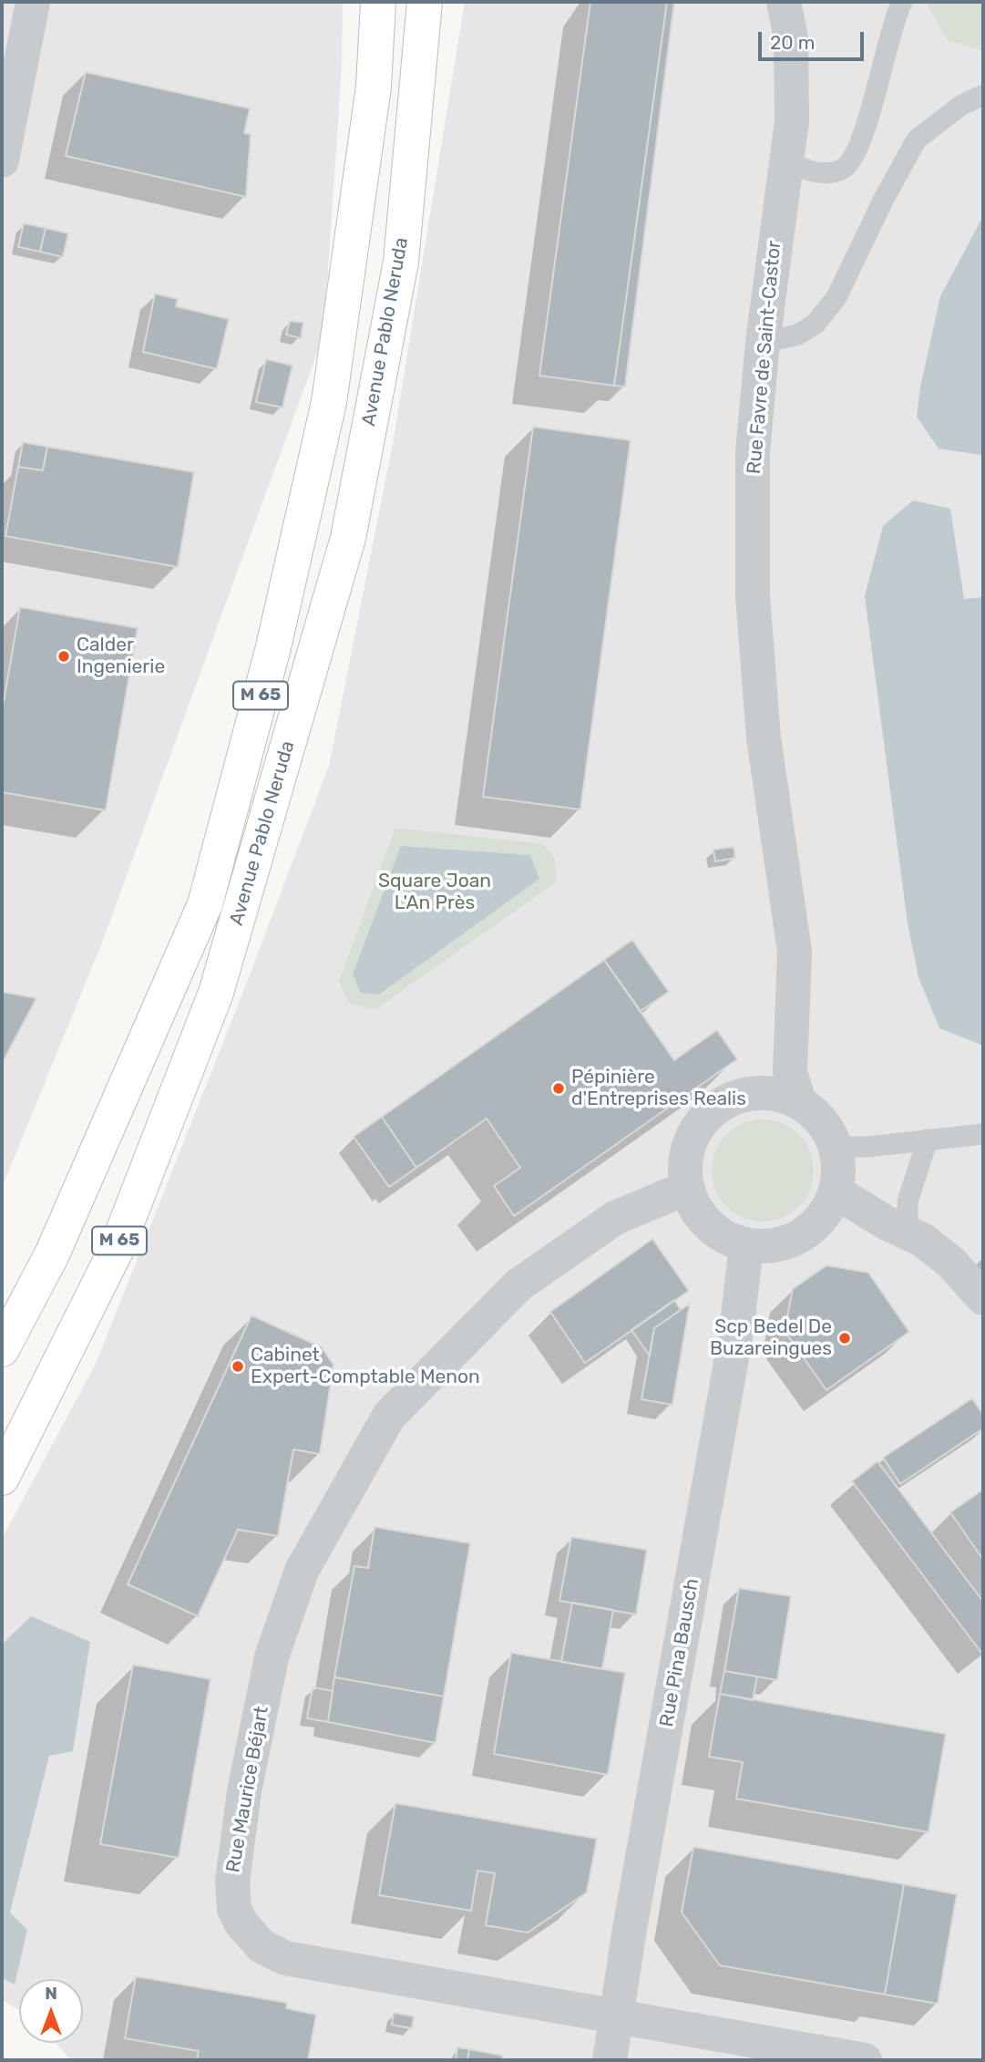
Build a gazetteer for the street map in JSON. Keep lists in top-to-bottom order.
{
  "streets": {
    "main road": ["Avenue Pablo Neruda", "M 65"],
    "street": ["Rue Favre de Saint-Castor", "Rue Pina Bausch", "Rue Maurice Béjart"]
  },
  "crossings": [
    ["Rue Favre de Saint-Castor", "Rue Pina Bausch"],
    ["Rue Favre de Saint-Castor", "Rue Maurice Béjart"],
    ["Rue Pina Bausch", "Rue Maurice Béjart"]
  ],
  "parks": ["Square Joan L'An Près"],
  "places": [
    "Calder Ingenierie",
    "Pépinière d'Entreprises Realis",
    "Scp Bedel De Buzareingues",
    "Cabinet Expert-Comptable Menon"
  ],
  "scale_bar": "20 m",
  "north": "top"
}
